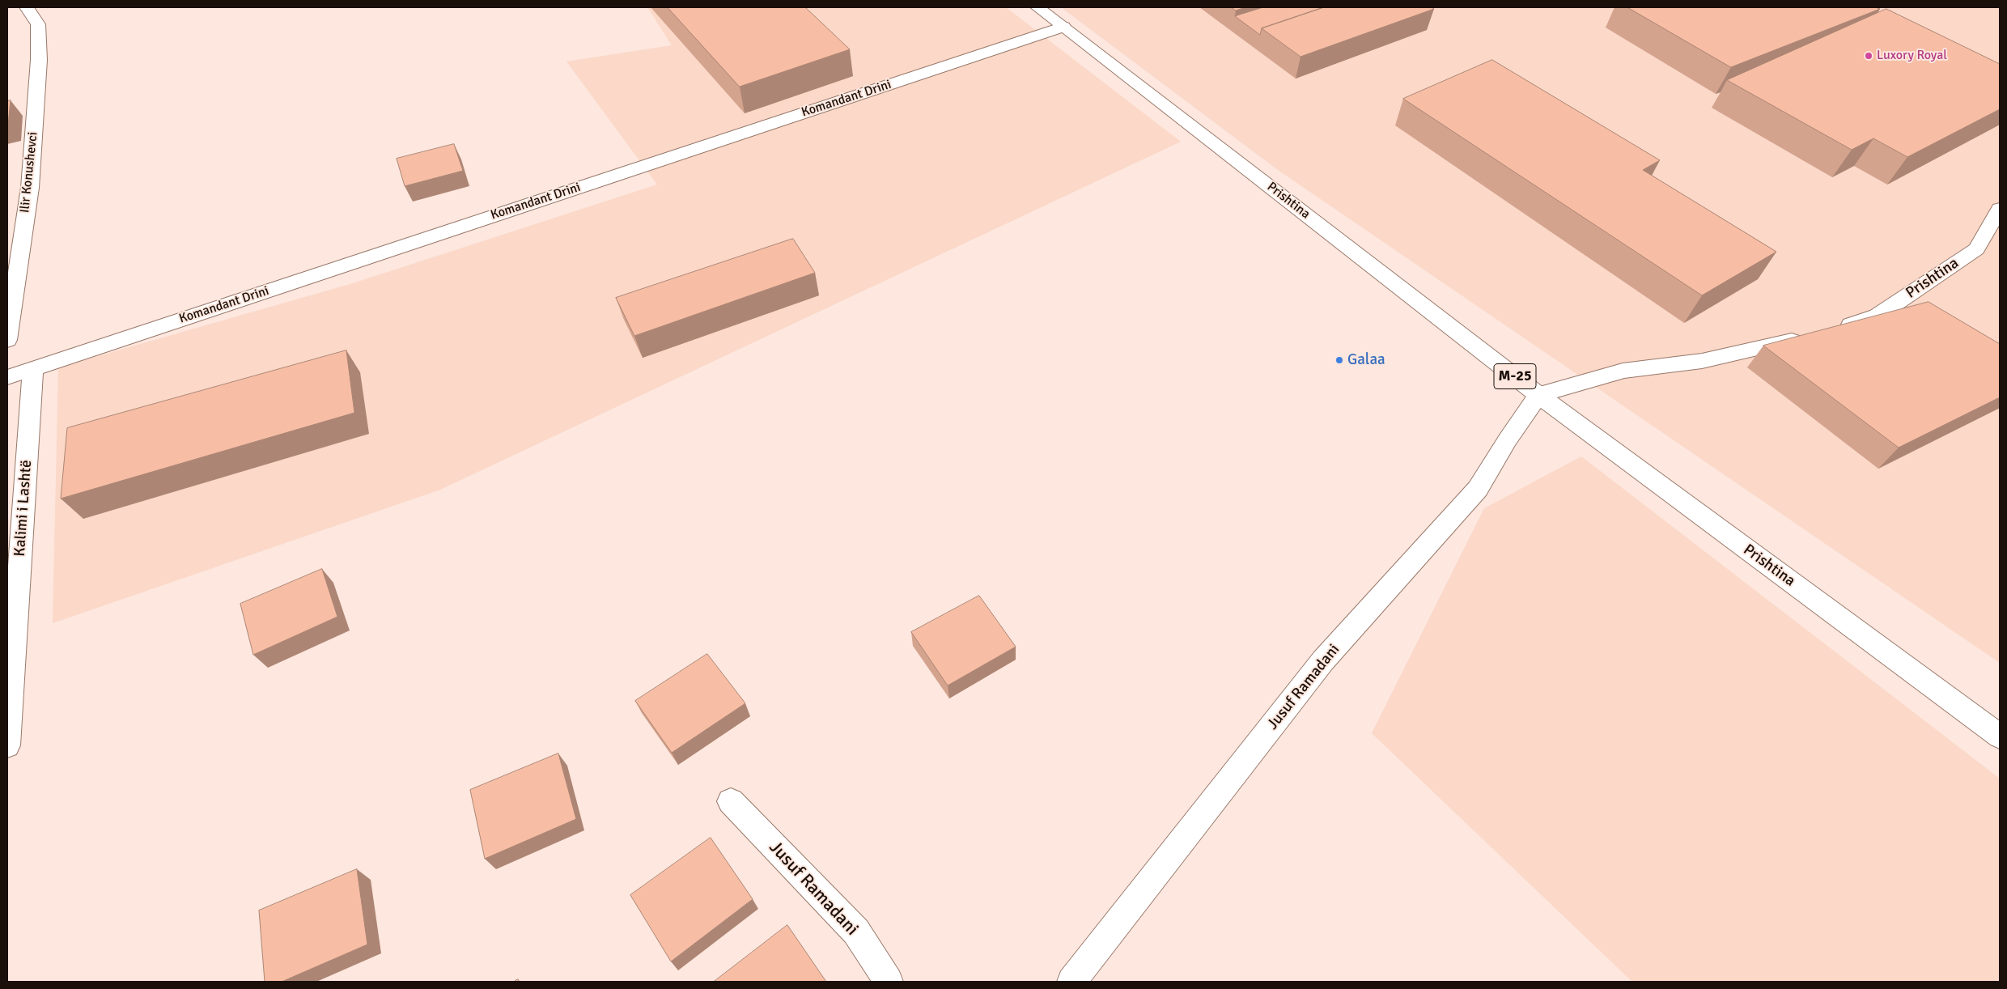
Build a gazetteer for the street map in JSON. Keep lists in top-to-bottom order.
{
  "streets": {
    "street": [
      "Komandant Drini",
      "Ilir Konushevci",
      "Prishtina",
      "M-25",
      "Kalimi i Lashtë",
      "Jusuf Ramadani"
    ]
  },
  "crossings": [
    ["Komandant Drini", "Prishtina"],
    ["Komandant Drini", "Kalimi i Lashtë"],
    ["Prishtina", "Jusuf Ramadani"]
  ],
  "places": ["Luxory Royal", "Galaa"]
}
